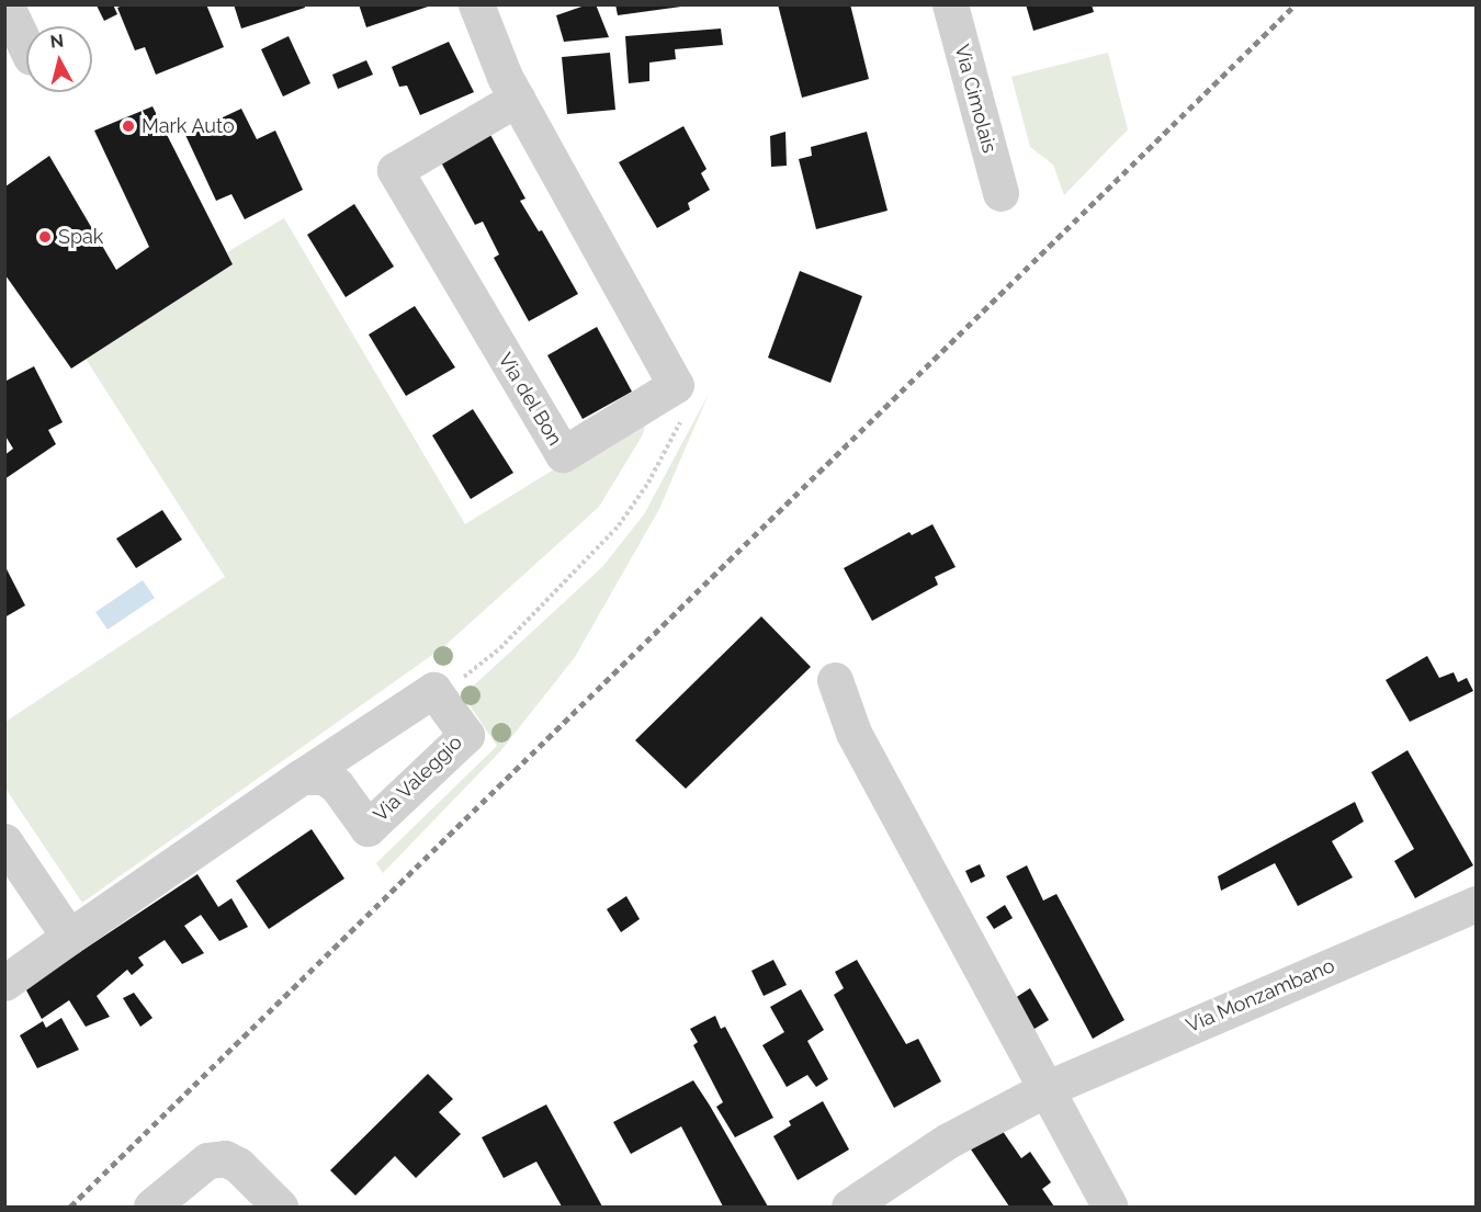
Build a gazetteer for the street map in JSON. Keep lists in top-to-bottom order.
{
  "streets": {
    "street": [
      "Via Cimolais",
      "Via del Bon",
      "Via Valeggio",
      "Via Monzambano"
    ]
  },
  "places": ["Mark Auto", "Spak"],
  "north": "top"
}
